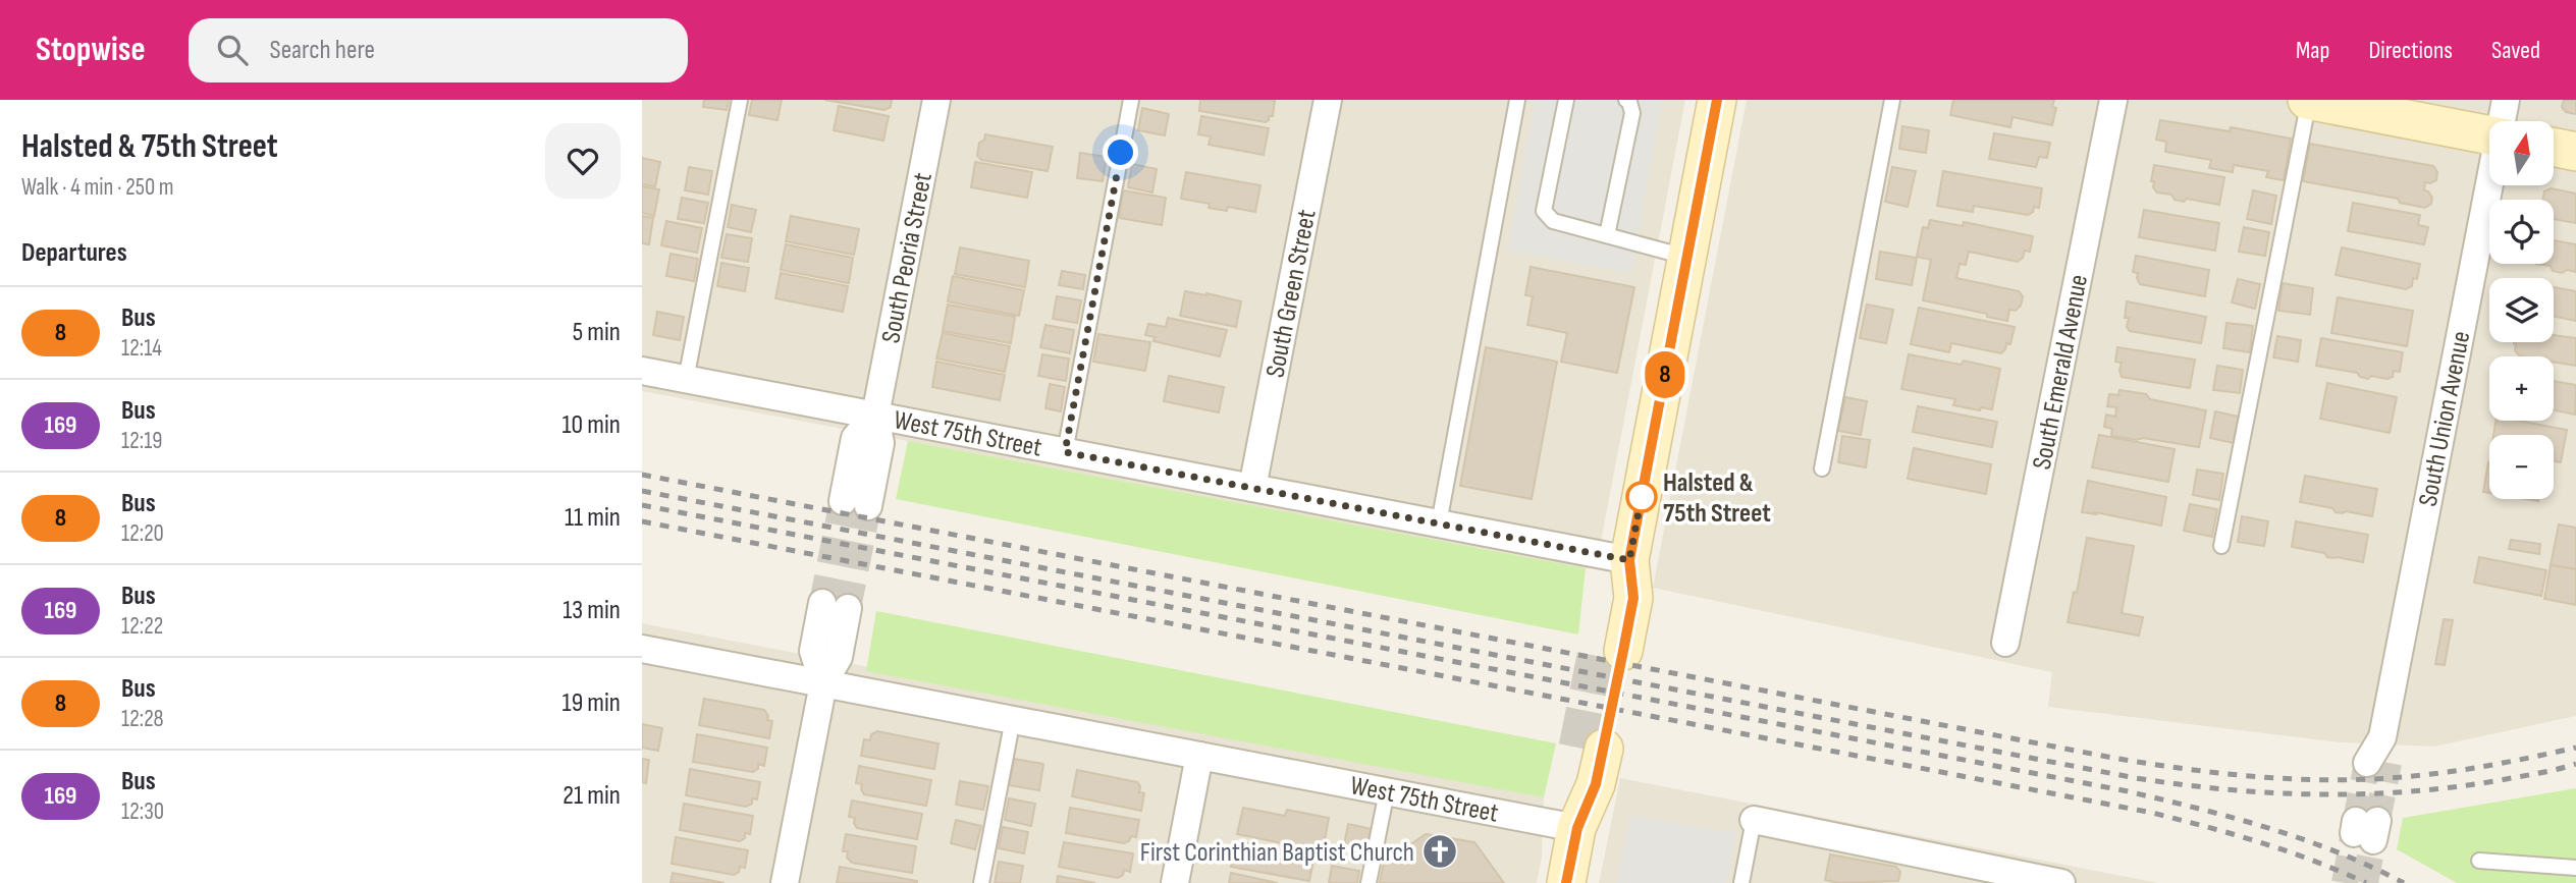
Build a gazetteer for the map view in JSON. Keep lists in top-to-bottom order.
{
  "streets": {
    "street": [
      "South Peoria Street",
      "South Green Street",
      "South Emerald Avenue",
      "South Union Avenue",
      "West 75th Street"
    ]
  },
  "crossings": [
    ["South Peoria Street", "West 75th Street"],
    ["South Green Street", "West 75th Street"]
  ],
  "places": {
    "other": ["Halsted & 75th Street"],
    "church": ["First Corinthian Baptist Church"]
  },
  "lines": ["bus line 8"],
  "north": "top",
  "page": {
    "header": "Stopwise",
    "search": "Search here",
    "nav": ["Map", "Directions", "Saved"],
    "heading": [
      ["Halsted & 75th Street", "Walk · 4 min · 250 m"],
      "Departures"
    ],
    "on_map": "8",
    "map_buttons": ["+", "−"],
    "list": [
      {
        "mark": "8",
        "name": "Bus",
        "note": "12:14",
        "value": "5 min"
      },
      {
        "mark": "169",
        "name": "Bus",
        "note": "12:19",
        "value": "10 min"
      },
      {
        "mark": "8",
        "name": "Bus",
        "note": "12:20",
        "value": "11 min"
      },
      {
        "mark": "169",
        "name": "Bus",
        "note": "12:22",
        "value": "13 min"
      },
      {
        "mark": "8",
        "name": "Bus",
        "note": "12:28",
        "value": "19 min"
      },
      {
        "mark": "169",
        "name": "Bus",
        "note": "12:30",
        "value": "21 min"
      }
    ]
  }
}
